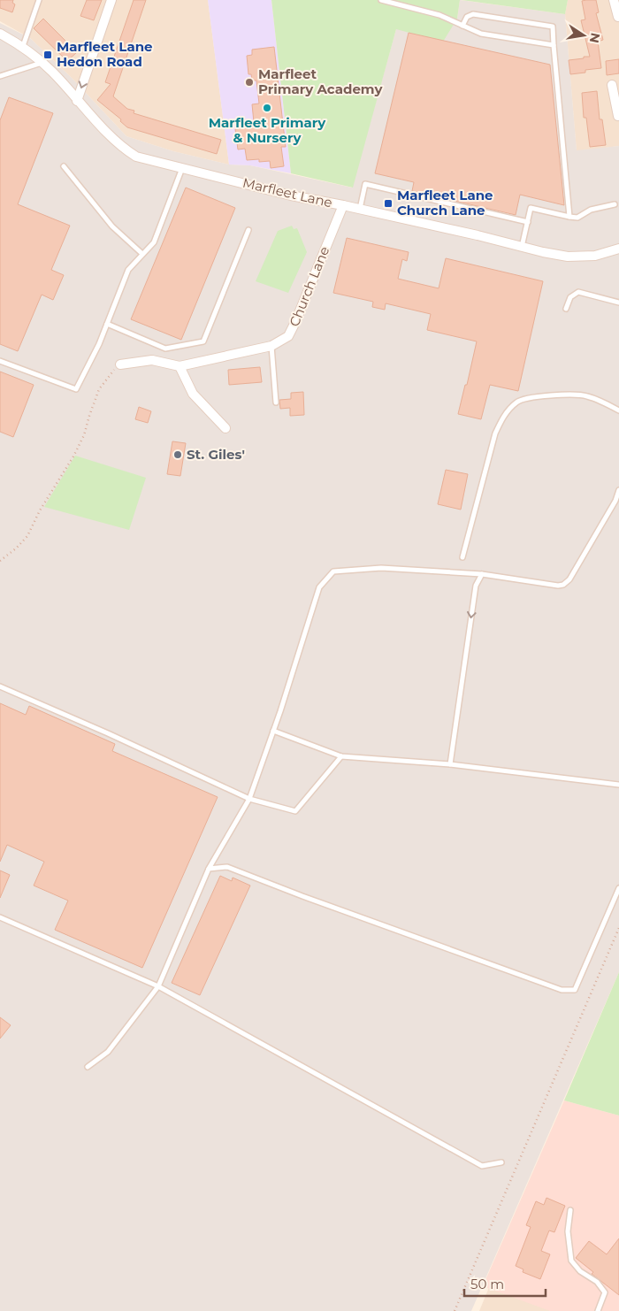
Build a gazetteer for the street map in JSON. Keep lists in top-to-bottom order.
{
  "streets": {
    "street": ["Marfleet Lane", "Church Lane"]
  },
  "crossings": [
    ["Marfleet Lane", "Church Lane"]
  ],
  "places": {
    "transit": ["Marfleet Lane Hedon Road", "Marfleet Lane Church Lane"],
    "other": ["Marfleet Primary Academy", "Marfleet Primary & Nursery", "St. Giles'"]
  },
  "scale_bar": "50 m",
  "north": "right"
}
